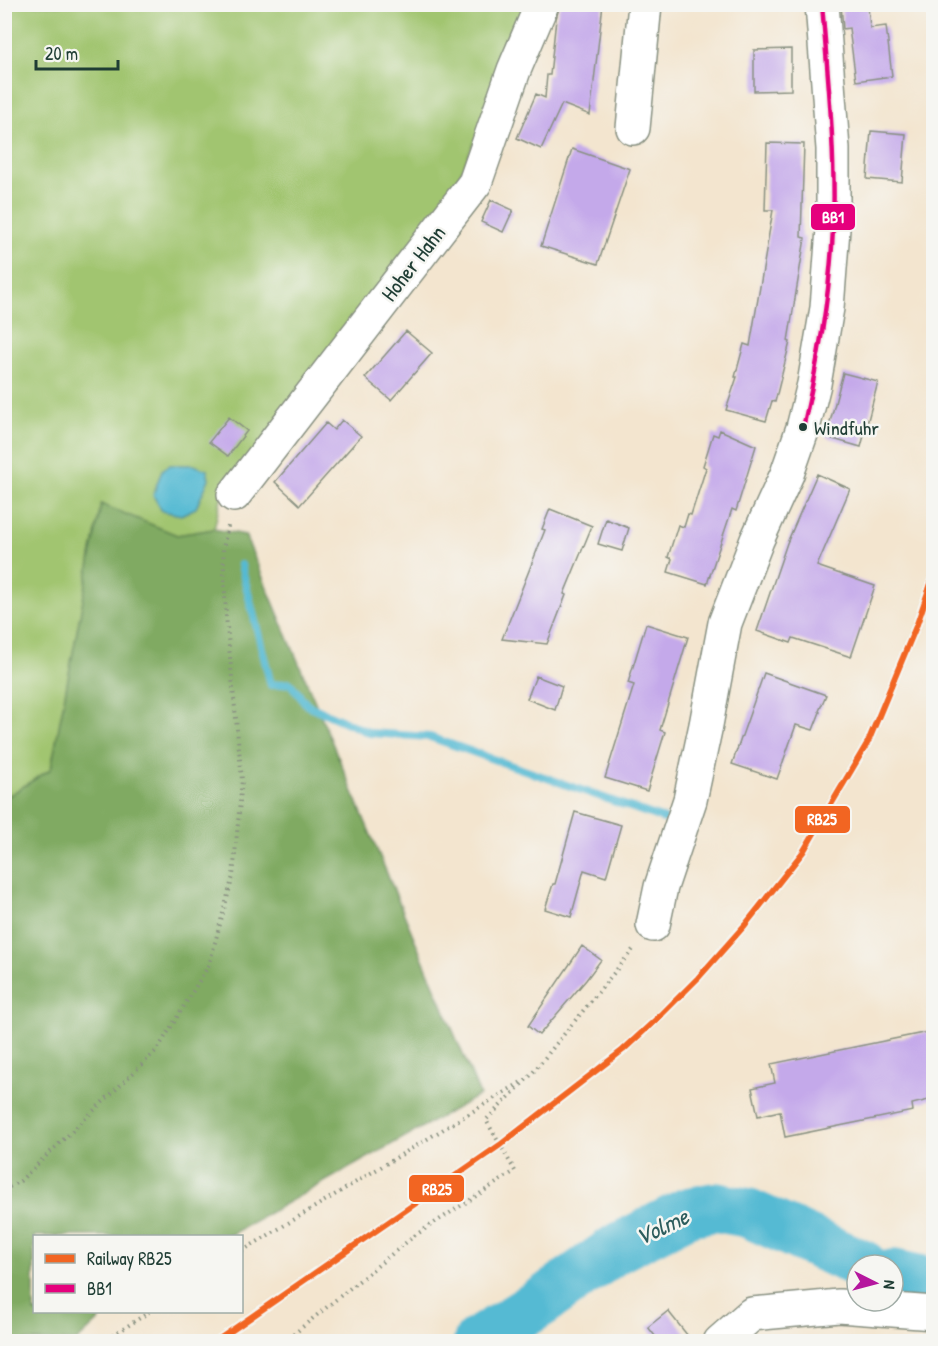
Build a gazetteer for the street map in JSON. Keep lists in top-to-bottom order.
{
  "streets": {
    "street": ["Hoher Hahn"]
  },
  "water": ["Volme"],
  "places": ["Windfuhr"],
  "lines": ["transit line BB1", "rail line RB25"],
  "legend": ["Railway RB25", "BB1"],
  "scale_bar": "20 m",
  "north": "right"
}
